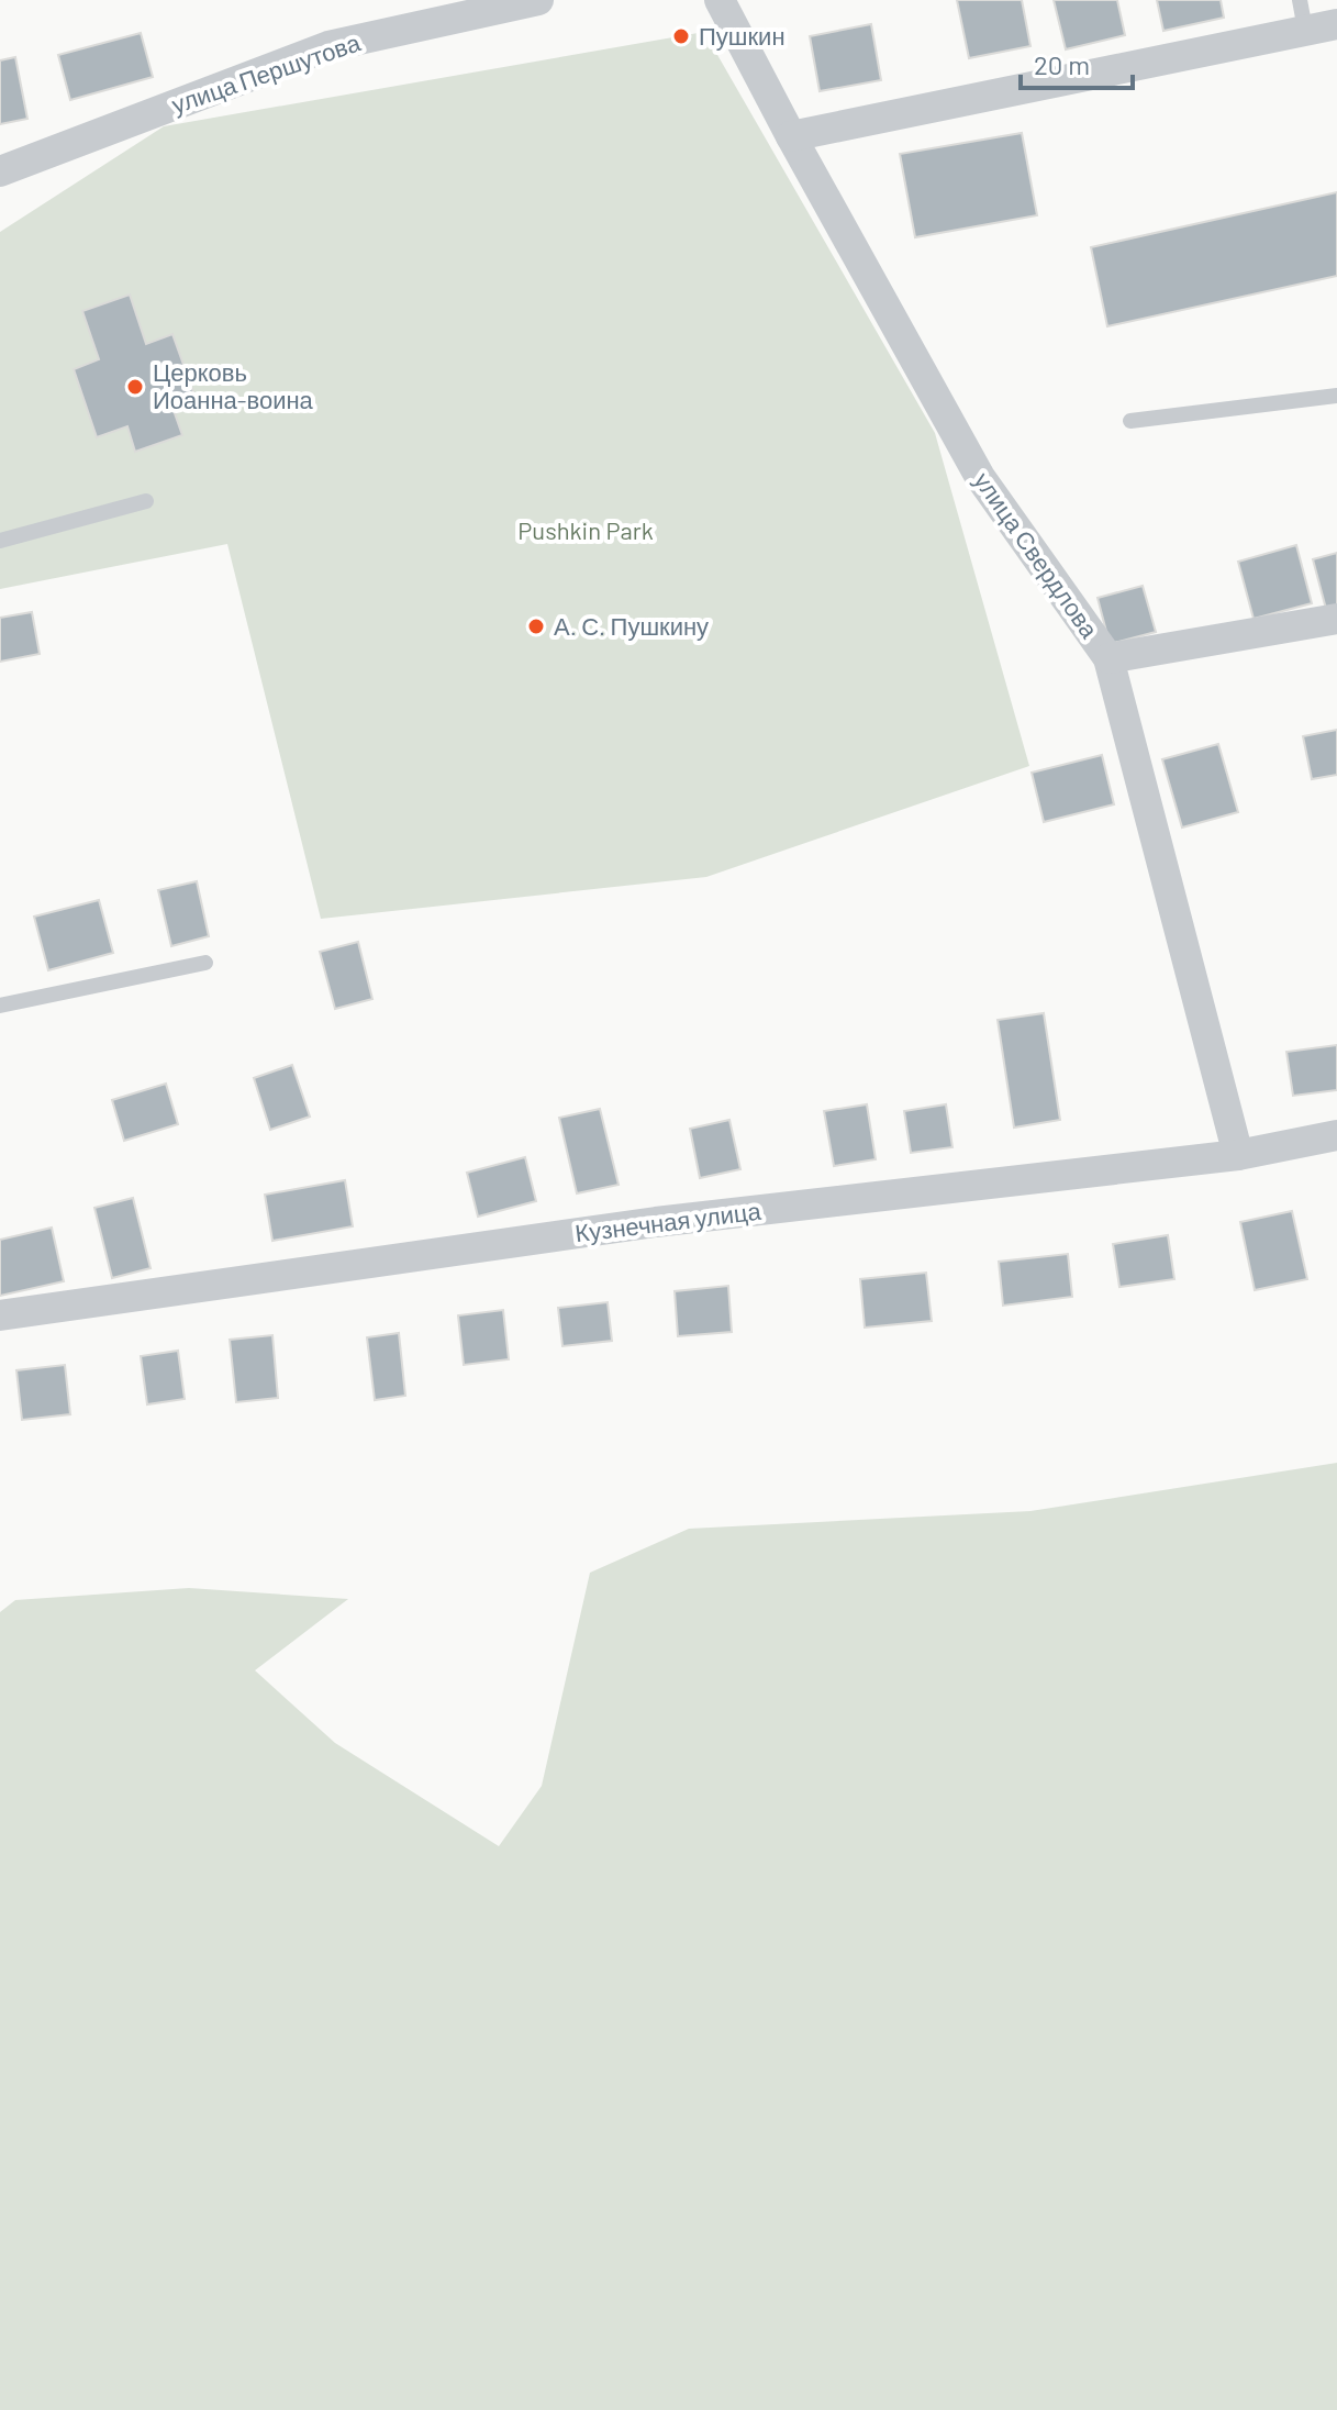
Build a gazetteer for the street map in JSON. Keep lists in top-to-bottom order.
{
  "streets": {
    "street": ["улица Першутова", "улица Свердлова", "Кузнечная улица"]
  },
  "crossings": [
    ["улица Свердлова", "Кузнечная улица"]
  ],
  "parks": ["Pushkin Park"],
  "places": ["Пушкин", "Церковь Иоанна-воина", "А. С. Пушкину"],
  "scale_bar": "20 m"
}
